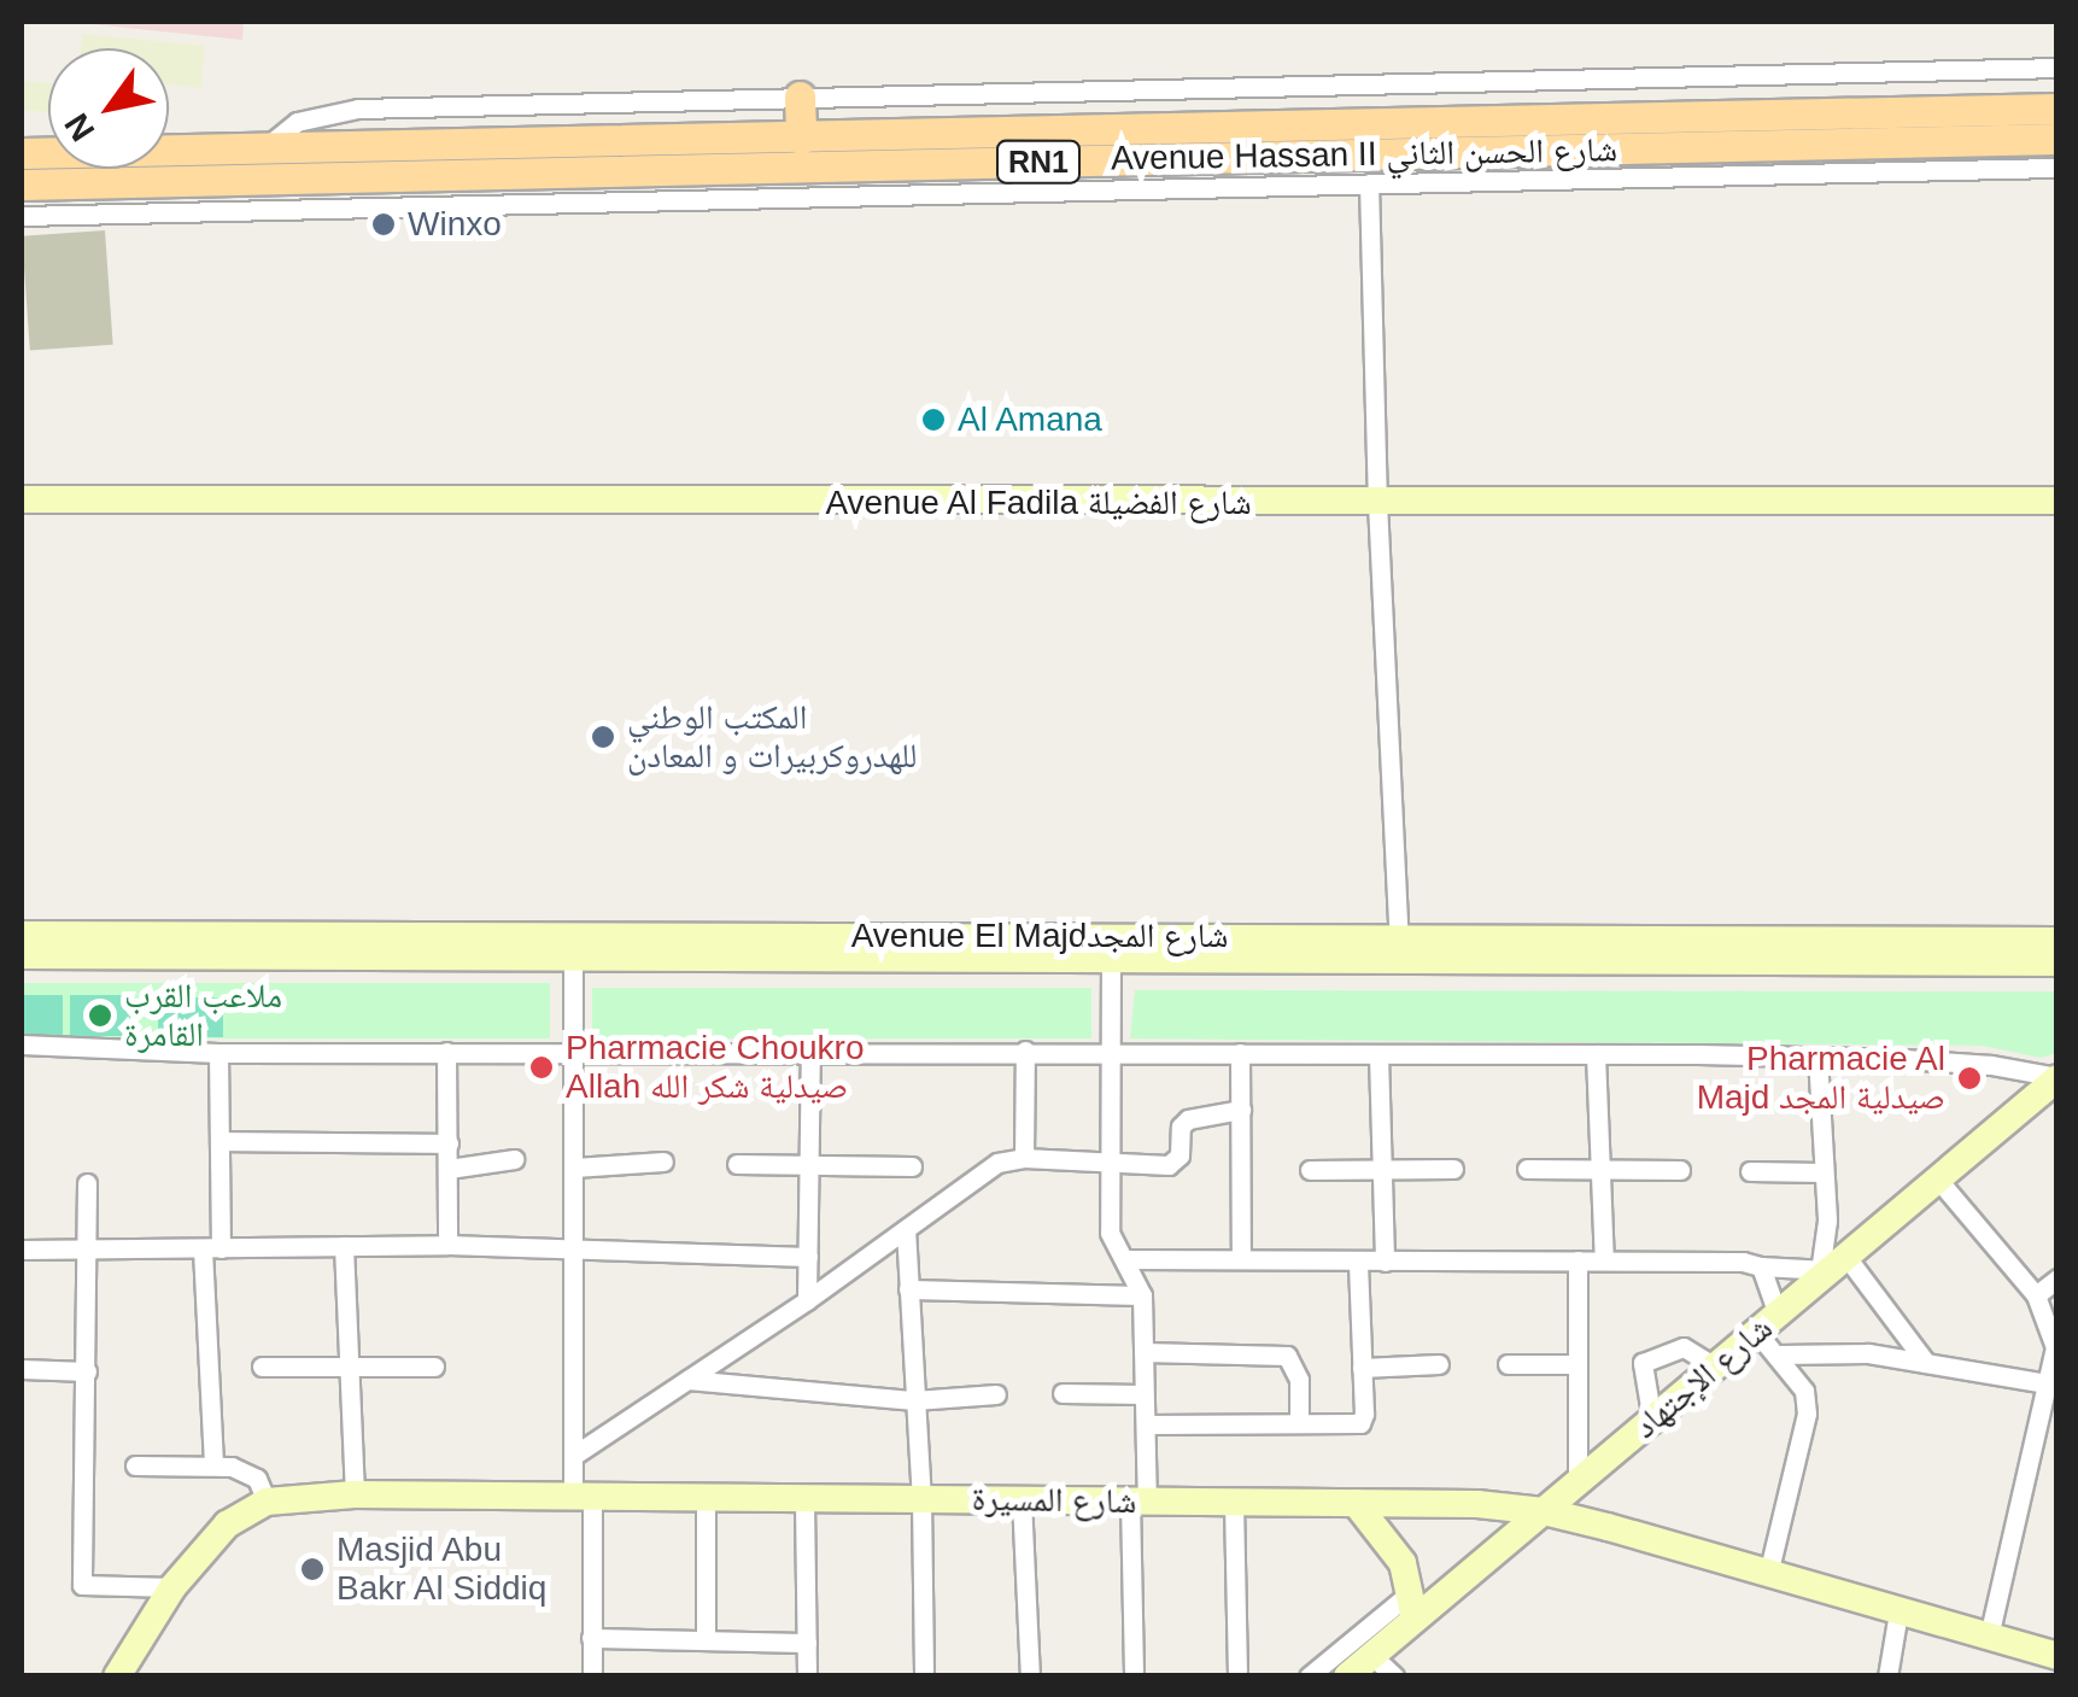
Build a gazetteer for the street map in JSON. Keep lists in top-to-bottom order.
{
  "streets": {
    "main road": ["Avenue Hassan II شارع الحسن الثاني", "RN1"],
    "street": [
      "Avenue Al Fadila شارع الفضيلة",
      "Avenue El Majdشارع المجد",
      "شارع الإجتهاد",
      "شارع المسيرة"
    ]
  },
  "crossings": [
    ["شارع الإجتهاد", "شارع المسيرة"]
  ],
  "places": [
    "Winxo",
    "Al Amana",
    "المكتب الوطني للهدروكربيرات و المعادن",
    "ملاعب القرب القامرة",
    "Pharmacie Choukro Allah صيدلية شكر الله",
    "Pharmacie Al Majd صيدلية المجد",
    "Masjid Abu Bakr Al Siddiq"
  ],
  "north": "bottom left"
}
